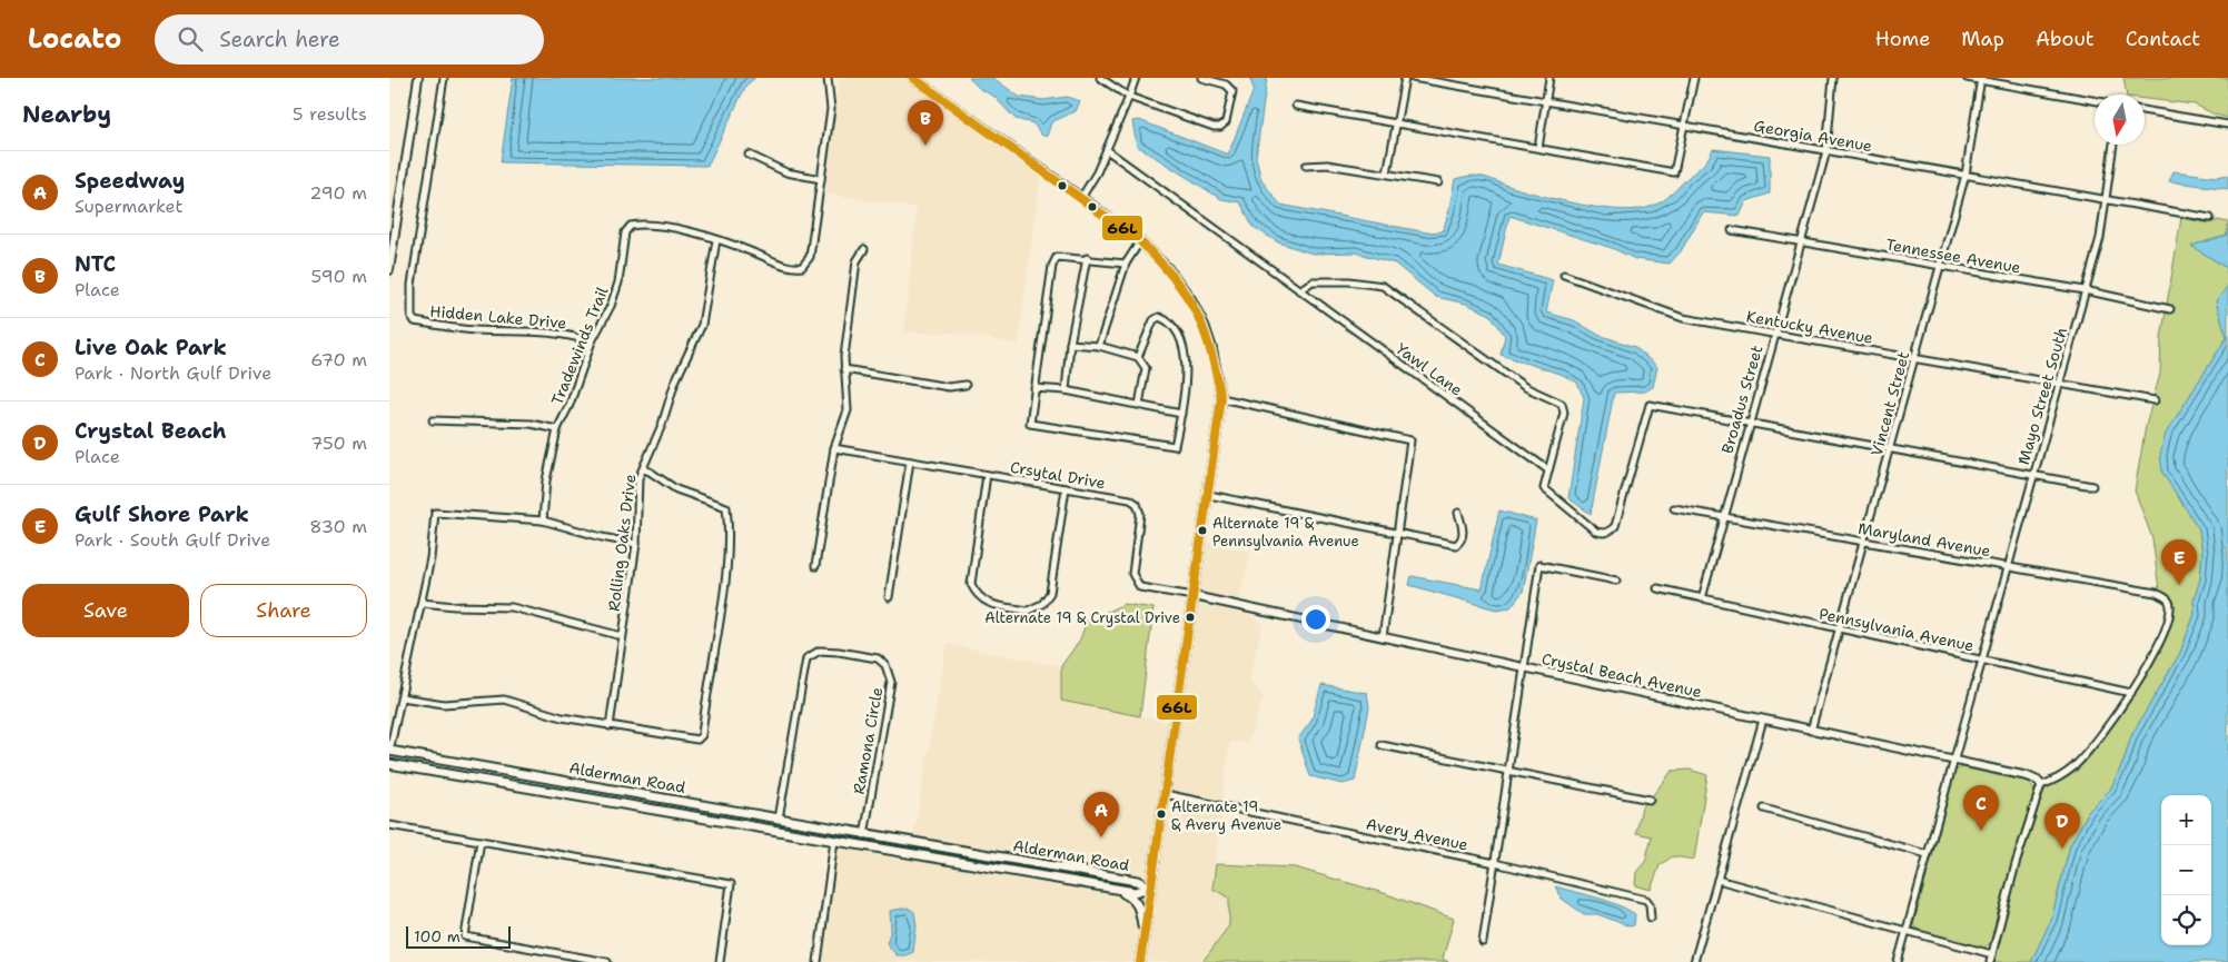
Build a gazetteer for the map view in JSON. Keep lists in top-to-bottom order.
{
  "streets": {
    "main road": ["Alderman Road"],
    "street": [
      "Georgia Avenue",
      "Tennessee Avenue",
      "Hidden Lake Drive",
      "Kentucky Avenue",
      "Tradewinds Trail",
      "Yawl Lane",
      "Mayo Street South",
      "Broadus Street",
      "Vincent Street",
      "Crsytal Drive",
      "Maryland Avenue",
      "Rolling Oaks Drive",
      "Pennsylvania Avenue",
      "Crystal Beach Avenue",
      "Ramona Circle",
      "Avery Avenue"
    ]
  },
  "crossings": [
    ["Georgia Avenue", "Mayo Street South"],
    ["Georgia Avenue", "Broadus Street"],
    ["Georgia Avenue", "Vincent Street"],
    ["Tennessee Avenue", "Mayo Street South"],
    ["Tennessee Avenue", "Broadus Street"],
    ["Tennessee Avenue", "Vincent Street"],
    ["Hidden Lake Drive", "Tradewinds Trail"],
    ["Kentucky Avenue", "Mayo Street South"],
    ["Kentucky Avenue", "Broadus Street"],
    ["Kentucky Avenue", "Vincent Street"],
    ["Tradewinds Trail", "Rolling Oaks Drive"],
    ["Mayo Street South", "Maryland Avenue"],
    ["Mayo Street South", "Pennsylvania Avenue"],
    ["Mayo Street South", "Crystal Beach Avenue"],
    ["Broadus Street", "Maryland Avenue"],
    ["Broadus Street", "Pennsylvania Avenue"],
    ["Vincent Street", "Maryland Avenue"],
    ["Vincent Street", "Pennsylvania Avenue"],
    ["Vincent Street", "Crystal Beach Avenue"],
    ["Crsytal Drive", "Crystal Beach Avenue"],
    ["Maryland Avenue", "Pennsylvania Avenue"],
    ["Ramona Circle", "Alderman Road"]
  ],
  "places": ["Alternate 19 & Pennsylvania Avenue", "Alternate 19 & Crystal Drive", "Alternate 19 & Avery Avenue"],
  "lines": ["transit line 66L"],
  "scale_bar": "100 m",
  "north": "bottom",
  "page": {
    "header": "Locato",
    "search": "Search here",
    "nav": [
      "Home",
      "Map",
      "About",
      "Contact"
    ],
    "heading": ["Nearby", "5 results"],
    "pins": [
      "B",
      "E",
      "C",
      "A",
      "D"
    ],
    "list": [
      {
        "mark": "A",
        "name": "Speedway",
        "note": "Supermarket",
        "value": "290 m"
      },
      {
        "mark": "B",
        "name": "NTC",
        "note": "Place",
        "value": "590 m"
      },
      {
        "mark": "C",
        "name": "Live Oak Park",
        "note": "Park · North Gulf Drive",
        "value": "670 m"
      },
      {
        "mark": "D",
        "name": "Crystal Beach",
        "note": "Place",
        "value": "750 m"
      },
      {
        "mark": "E",
        "name": "Gulf Shore Park",
        "note": "Park · South Gulf Drive",
        "value": "830 m"
      }
    ],
    "buttons": ["Save", "Share"],
    "map_buttons": ["+", "−"],
    "scale": "100 m"
  }
}
